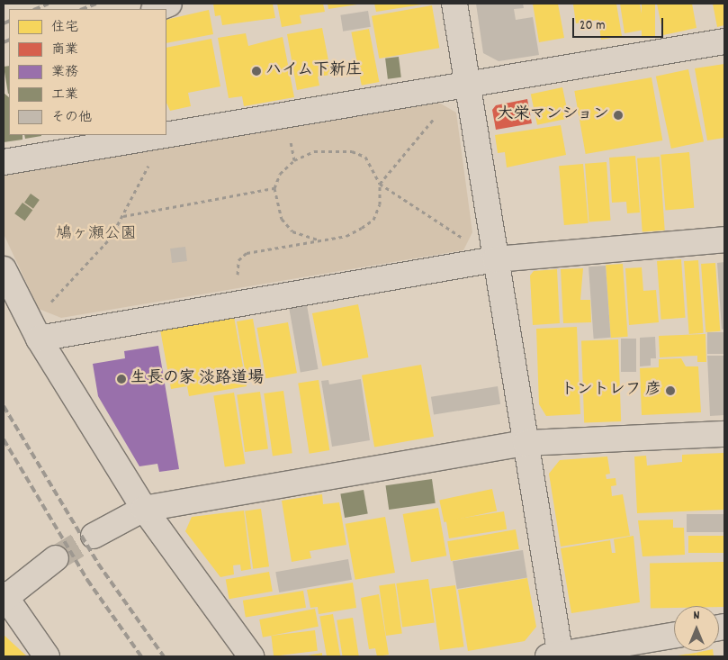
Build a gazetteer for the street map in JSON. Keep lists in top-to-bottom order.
{
  "parks": ["鳩ヶ瀬公園"],
  "places": [
    "ハイム下新庄",
    "大栄マンション",
    "生長の家 淡路道場",
    "トントレフ 彦"
  ],
  "legend": [
    "住宅",
    "商業",
    "業務",
    "工業",
    "その他"
  ],
  "scale_bar": "20 m",
  "north": "top"
}
